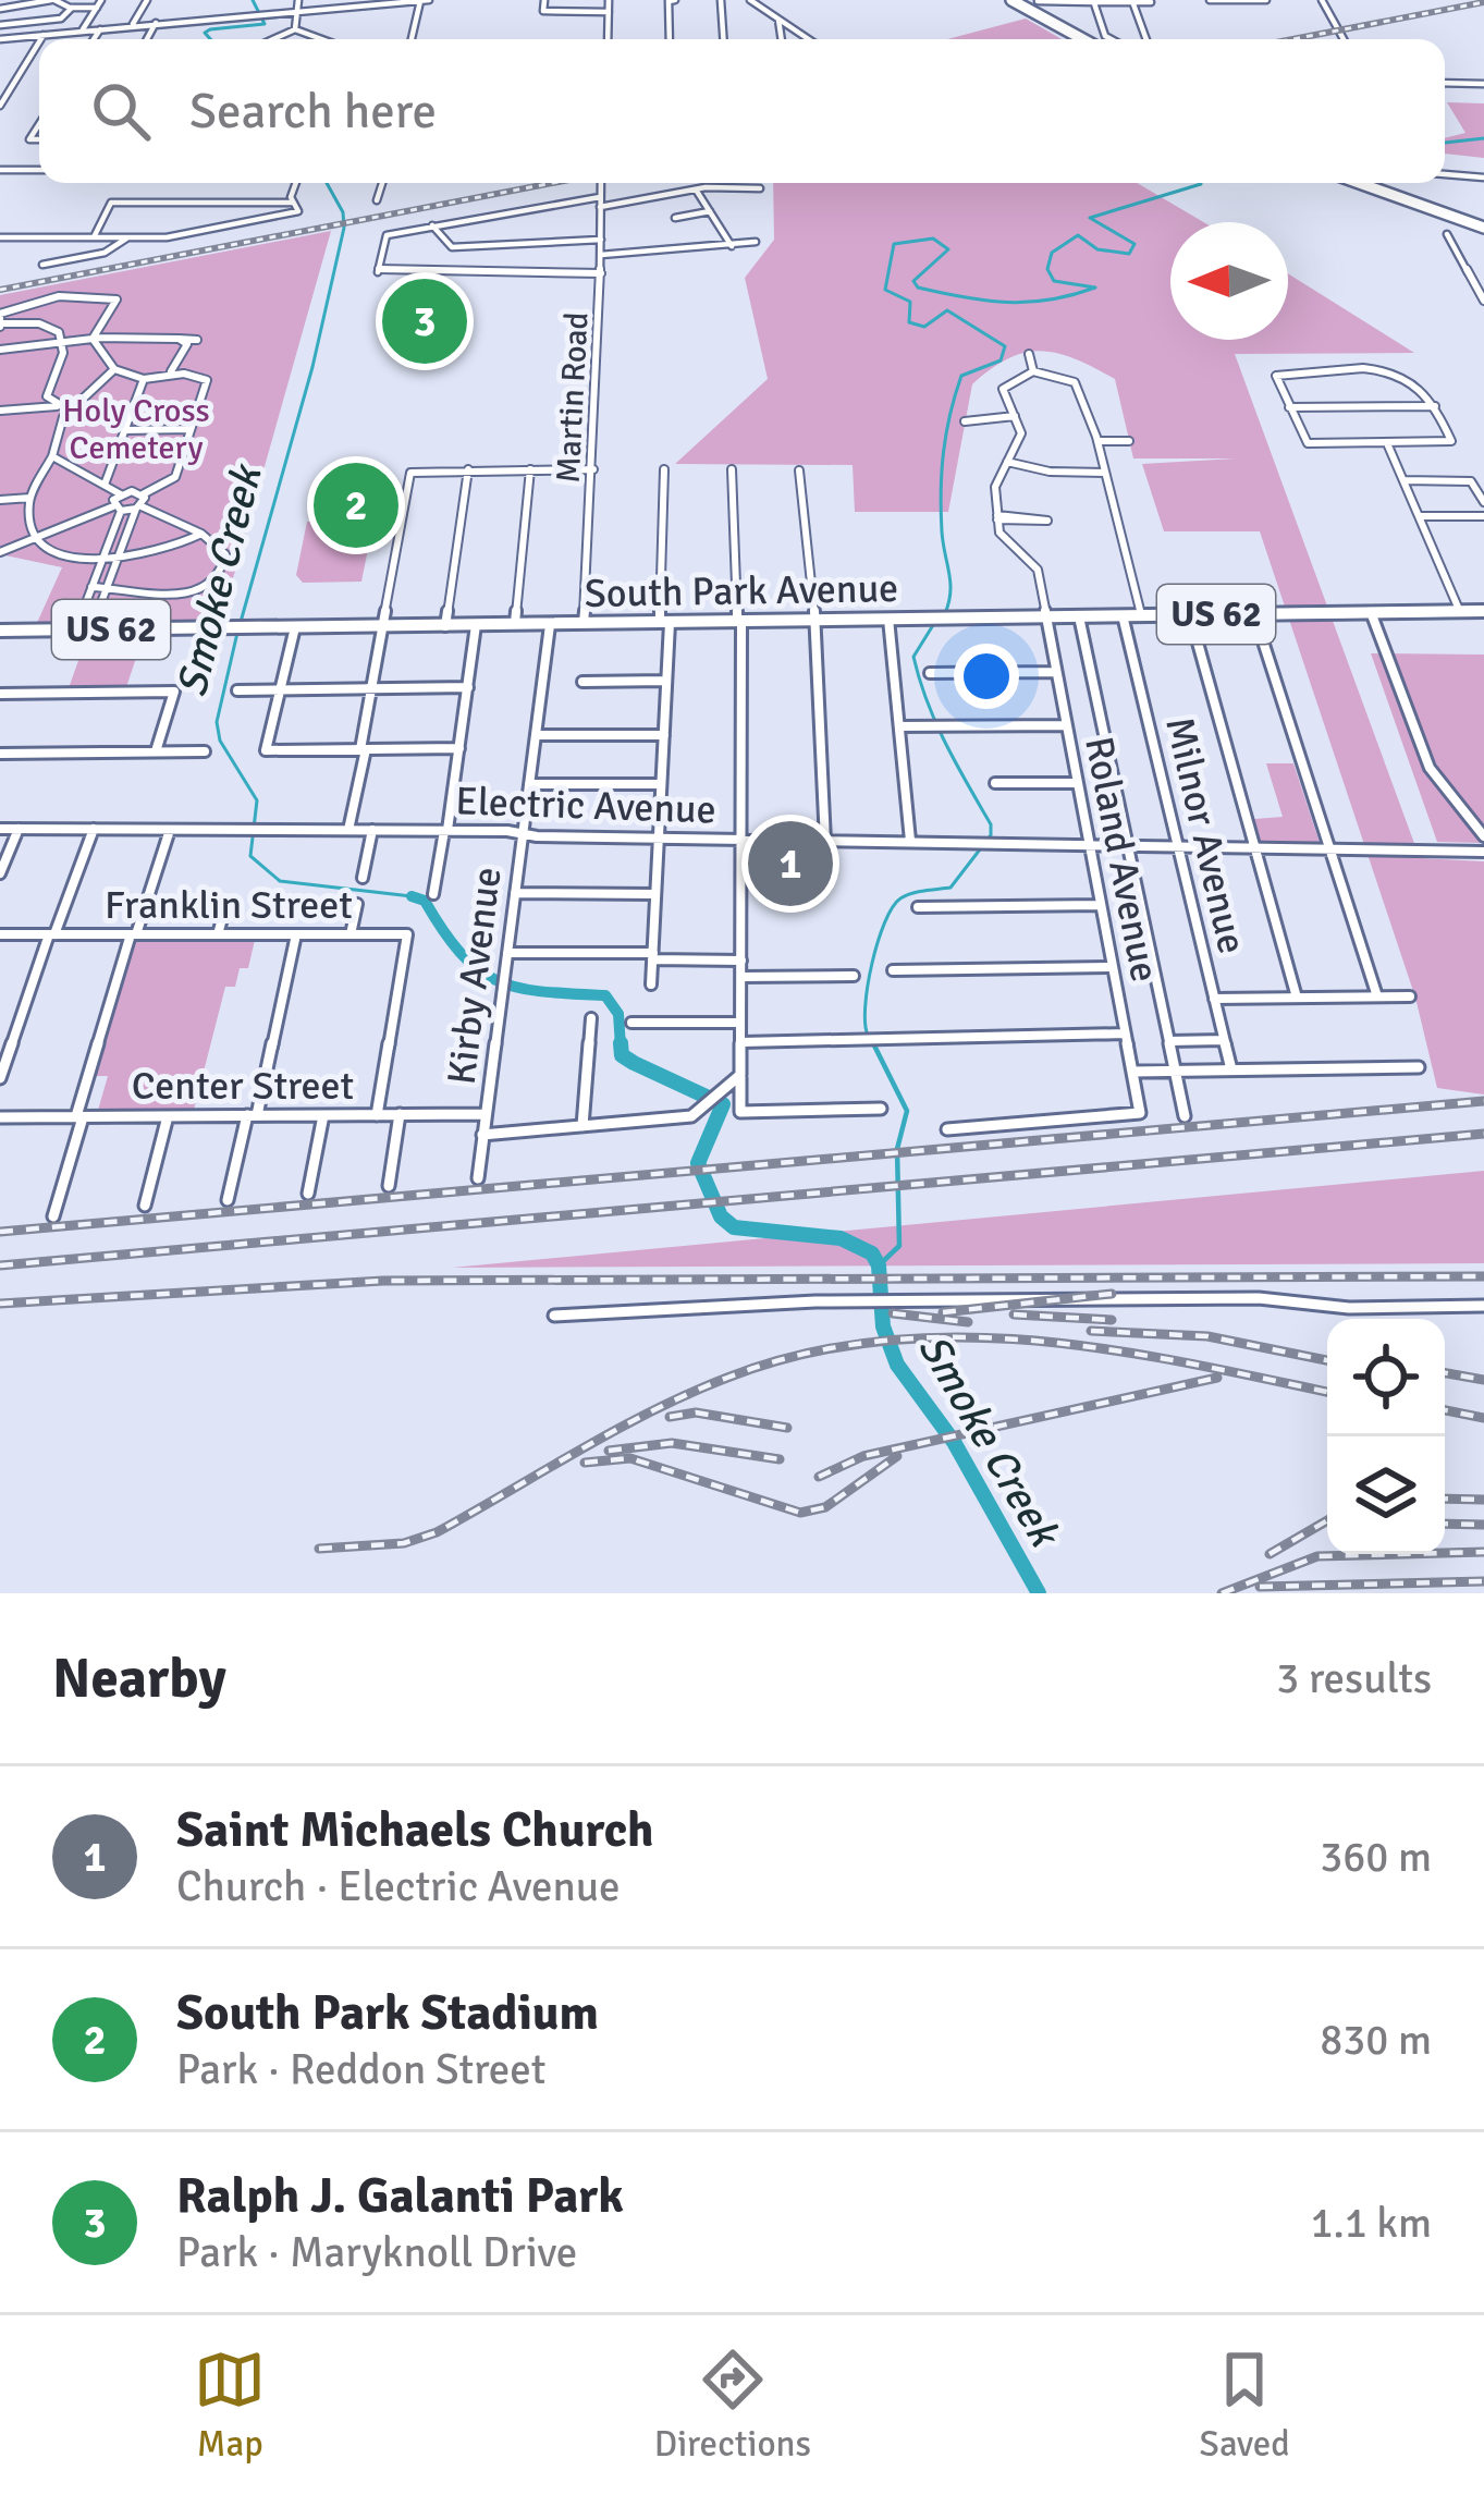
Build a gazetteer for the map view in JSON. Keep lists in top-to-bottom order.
{
  "streets": {
    "main road": ["South Park Avenue", "US 62"],
    "street": [
      "Martin Road",
      "Electric Avenue",
      "Milnor Avenue",
      "Roland Avenue",
      "Franklin Street",
      "Kirby Avenue",
      "Center Street"
    ]
  },
  "crossings": [
    ["Martin Road", "South Park Avenue"],
    ["South Park Avenue", "Milnor Avenue"],
    ["South Park Avenue", "Roland Avenue"],
    ["South Park Avenue", "Kirby Avenue"],
    ["Electric Avenue", "Milnor Avenue"],
    ["Electric Avenue", "Roland Avenue"],
    ["Electric Avenue", "Kirby Avenue"],
    ["Franklin Street", "Center Street"],
    ["Kirby Avenue", "Center Street"]
  ],
  "water": ["Smoke Creek"],
  "parks": ["Holy Cross Cemetery"],
  "north": "left",
  "page": {
    "search": "Search here",
    "pins": ["3", "2", "1"],
    "heading": ["Nearby", "3 results"],
    "list": [
      {
        "mark": "1",
        "name": "Saint Michaels Church",
        "note": "Church · Electric Avenue",
        "value": "360 m"
      },
      {
        "mark": "2",
        "name": "South Park Stadium",
        "note": "Park · Reddon Street",
        "value": "830 m"
      },
      {
        "mark": "3",
        "name": "Ralph J. Galanti Park",
        "note": "Park · Maryknoll Drive",
        "value": "1.1 km"
      }
    ],
    "nav": ["Map", "Directions", "Saved"]
  }
}
